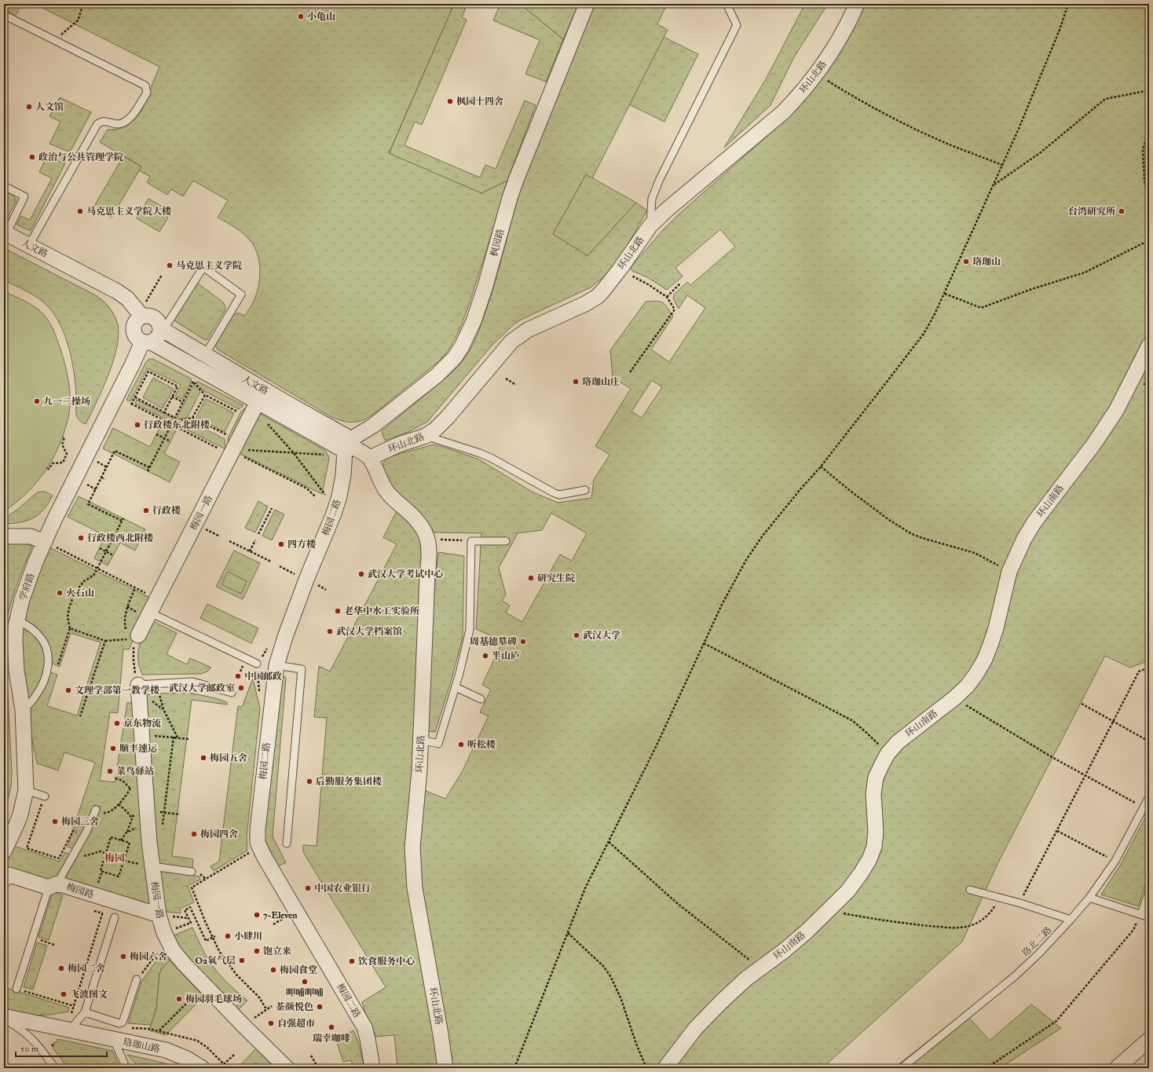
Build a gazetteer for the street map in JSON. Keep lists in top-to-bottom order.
{
  "streets": {
    "street": [
      "环山北路",
      "枫园路",
      "人文路",
      "环山南路",
      "梅园一路",
      "梅园二路",
      "学府路",
      "梅园路",
      "珞珈山路"
    ],
    "lane": ["珞北二路"]
  },
  "crossings": [
    ["枫园路", "人文路"],
    ["枫园路", "梅园二路"],
    ["人文路", "梅园一路"],
    ["人文路", "梅园二路"],
    ["人文路", "学府路"],
    ["梅园一路", "梅园路"]
  ],
  "districts": ["梅园"],
  "places": [
    "小龟山",
    "枫园十四舍",
    "人文馆",
    "政治与公共管理学院",
    "马克思主义学院大楼",
    "台湾研究所",
    "珞珈山",
    "马克思主义学院",
    "珞珈山庄",
    "九一二操场",
    "行政楼东北附楼",
    "行政楼",
    "行政楼西北附楼",
    "四方楼",
    "武汉大学考试中心",
    "研究生院",
    "火石山",
    "老华中水工实验所",
    "武汉大学档案馆",
    "武汉大学",
    "周基德墓碑",
    "半山庐",
    "中国邮政",
    "武汉大学邮政室",
    "文理学部第一教学楼",
    "京东物流",
    "听松楼",
    "顺丰速运",
    "梅园五舍",
    "菜鸟驿站",
    "后勤服务集团楼",
    "梅园三舍",
    "梅园四舍",
    "中国农业银行",
    "7-Eleven",
    "小肆川",
    "饱立来",
    "梅园六舍",
    "O2氧气层",
    "饮食服务中心",
    "梅园二舍",
    "梅园食堂",
    "呷哺呷哺",
    "飞波图文",
    "梅园羽毛球场",
    "茶颜悦色",
    "自强超市",
    "瑞幸咖啡"
  ],
  "scale_bar": "50 m"
}
